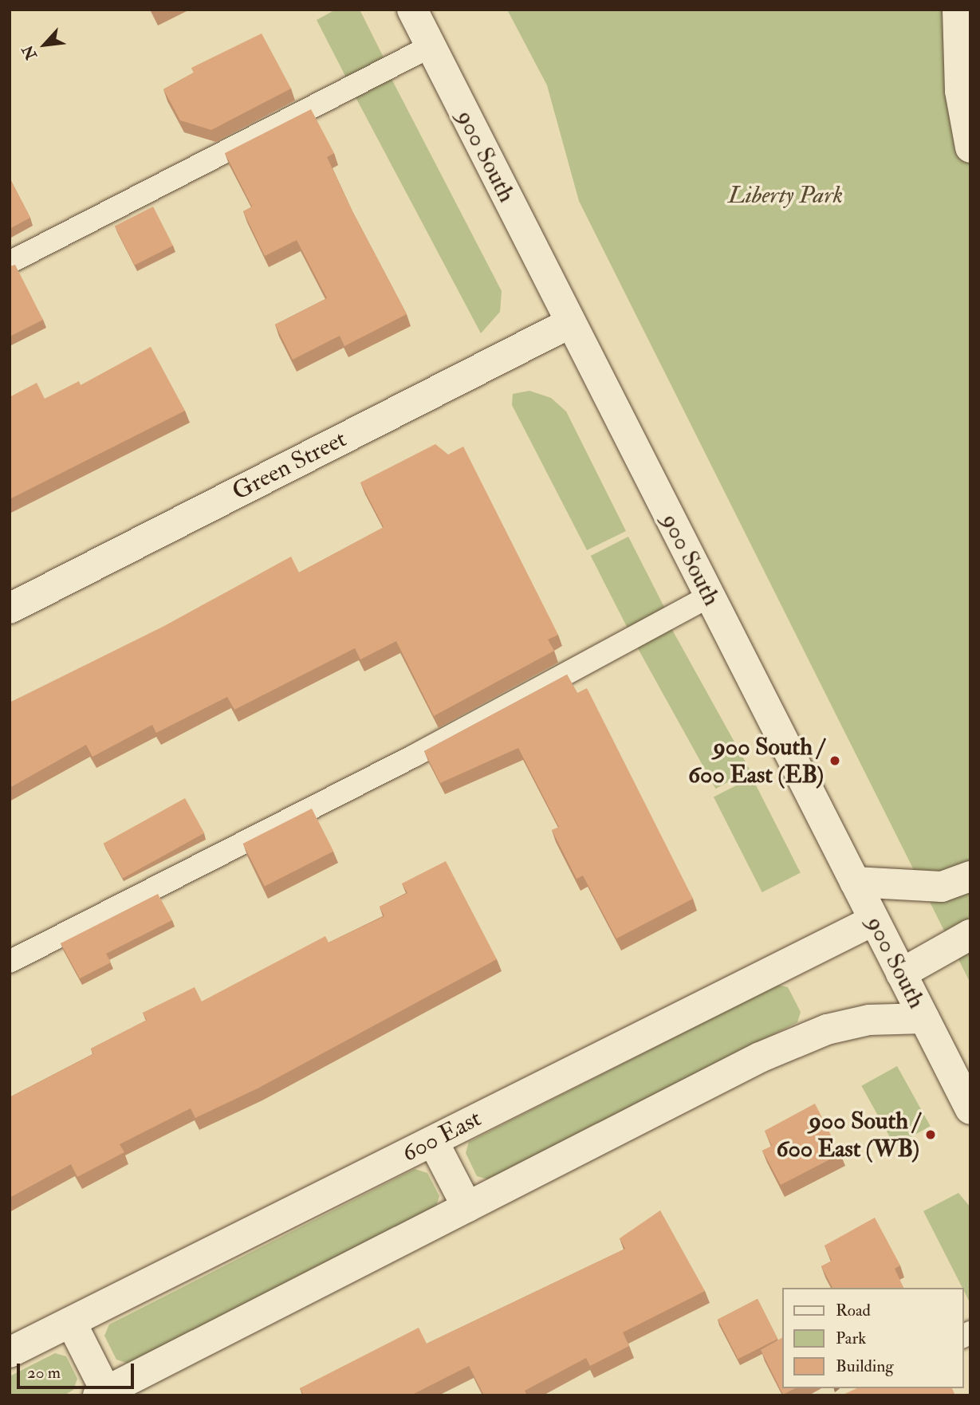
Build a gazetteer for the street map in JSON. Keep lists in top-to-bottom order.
{
  "streets": {
    "street": ["900 South", "Green Street", "600 East"]
  },
  "crossings": [
    ["900 South", "Green Street"],
    ["900 South", "600 East"]
  ],
  "parks": ["Liberty Park"],
  "places": ["900 South / 600 East (EB)", "900 South / 600 East (WB)"],
  "legend": ["Road", "Park", "Building"],
  "scale_bar": "20 m",
  "north": "bottom left"
}
